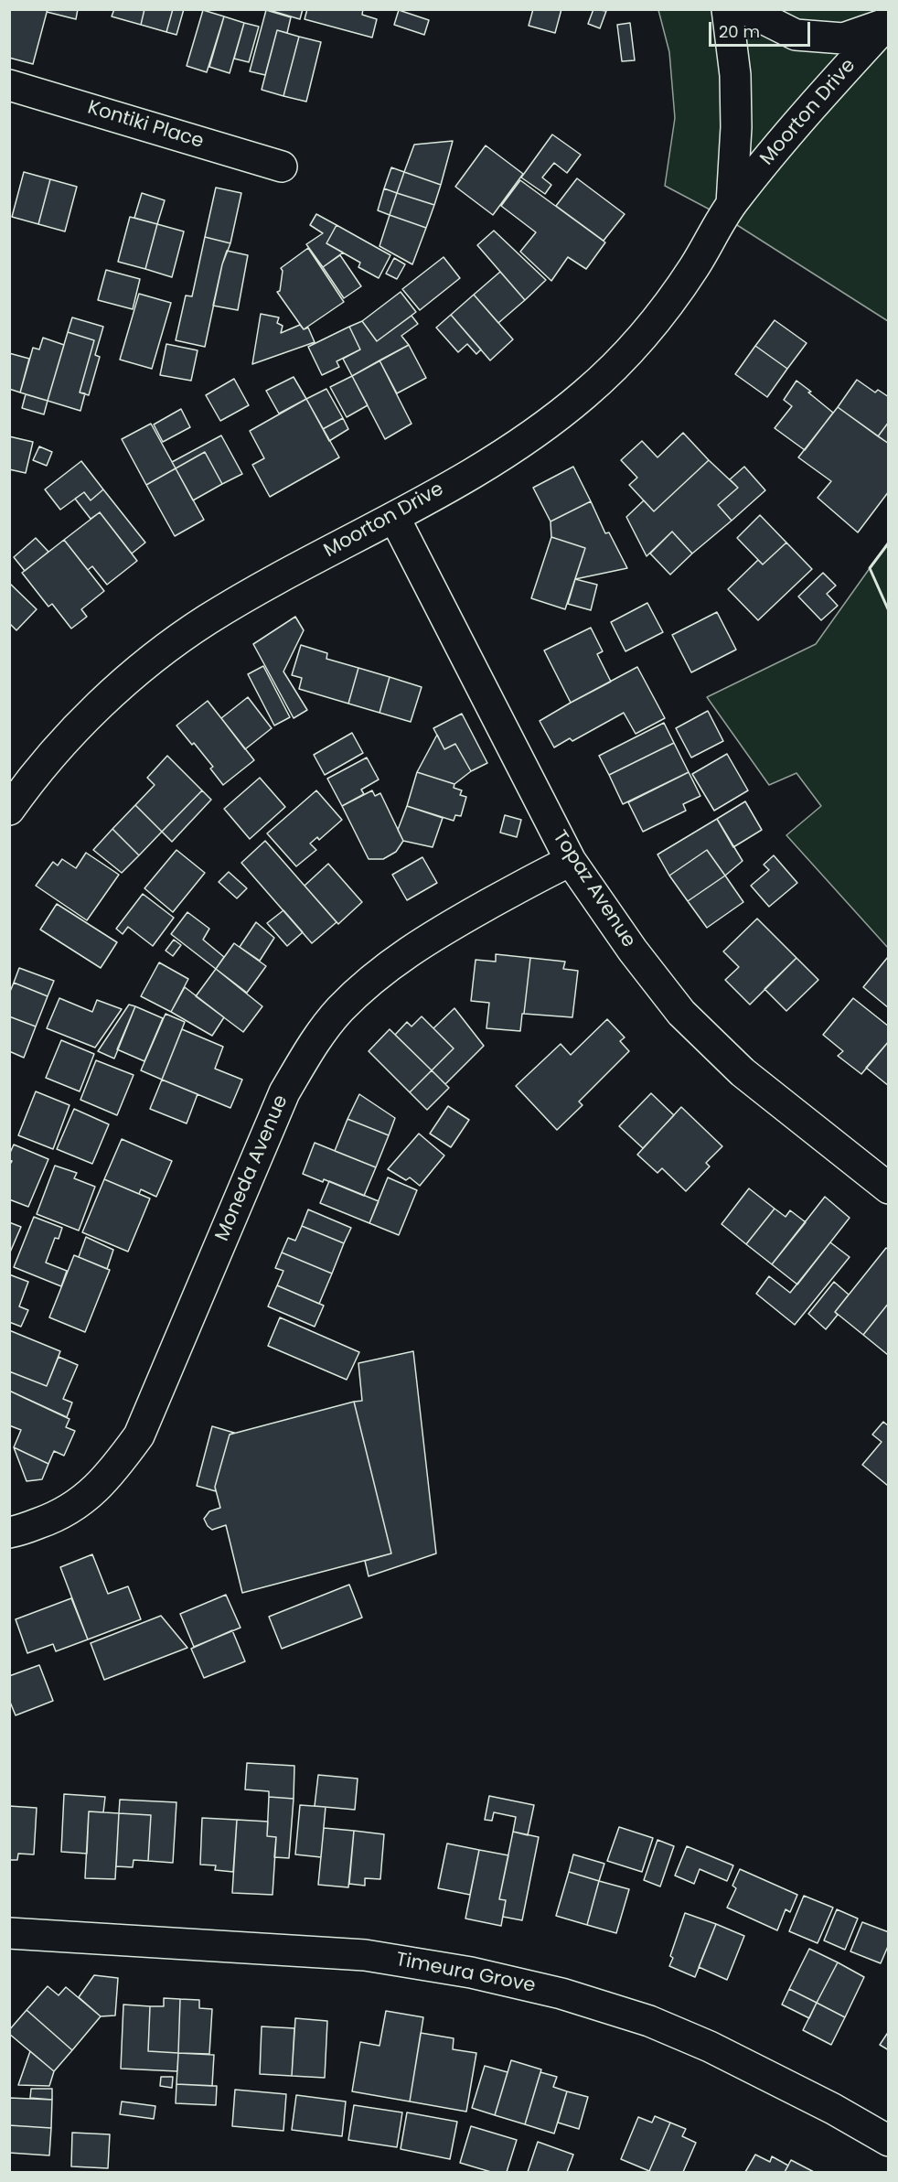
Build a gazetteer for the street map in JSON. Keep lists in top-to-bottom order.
{
  "streets": {
    "street": [
      "Moorton Drive",
      "Kontiki Place",
      "Topaz Avenue",
      "Moneda Avenue",
      "Timeura Grove"
    ]
  },
  "crossings": [
    ["Moorton Drive", "Topaz Avenue"],
    ["Topaz Avenue", "Moneda Avenue"]
  ],
  "scale_bar": "20 m"
}
